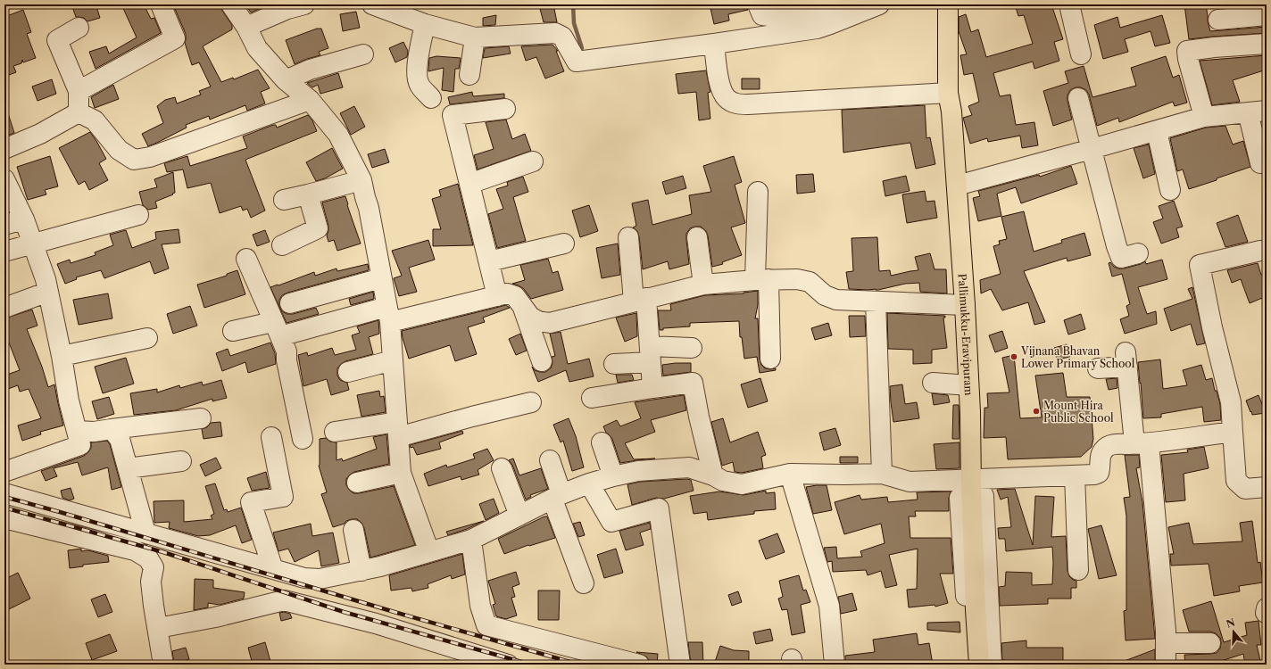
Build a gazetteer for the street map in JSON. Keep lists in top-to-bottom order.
{
  "streets": {
    "main road": ["Pallimukku-Eravipuram"]
  },
  "places": ["Vijnana Bhavan Lower Primary School", "Mount Hira Public School"],
  "north": "top"
}
